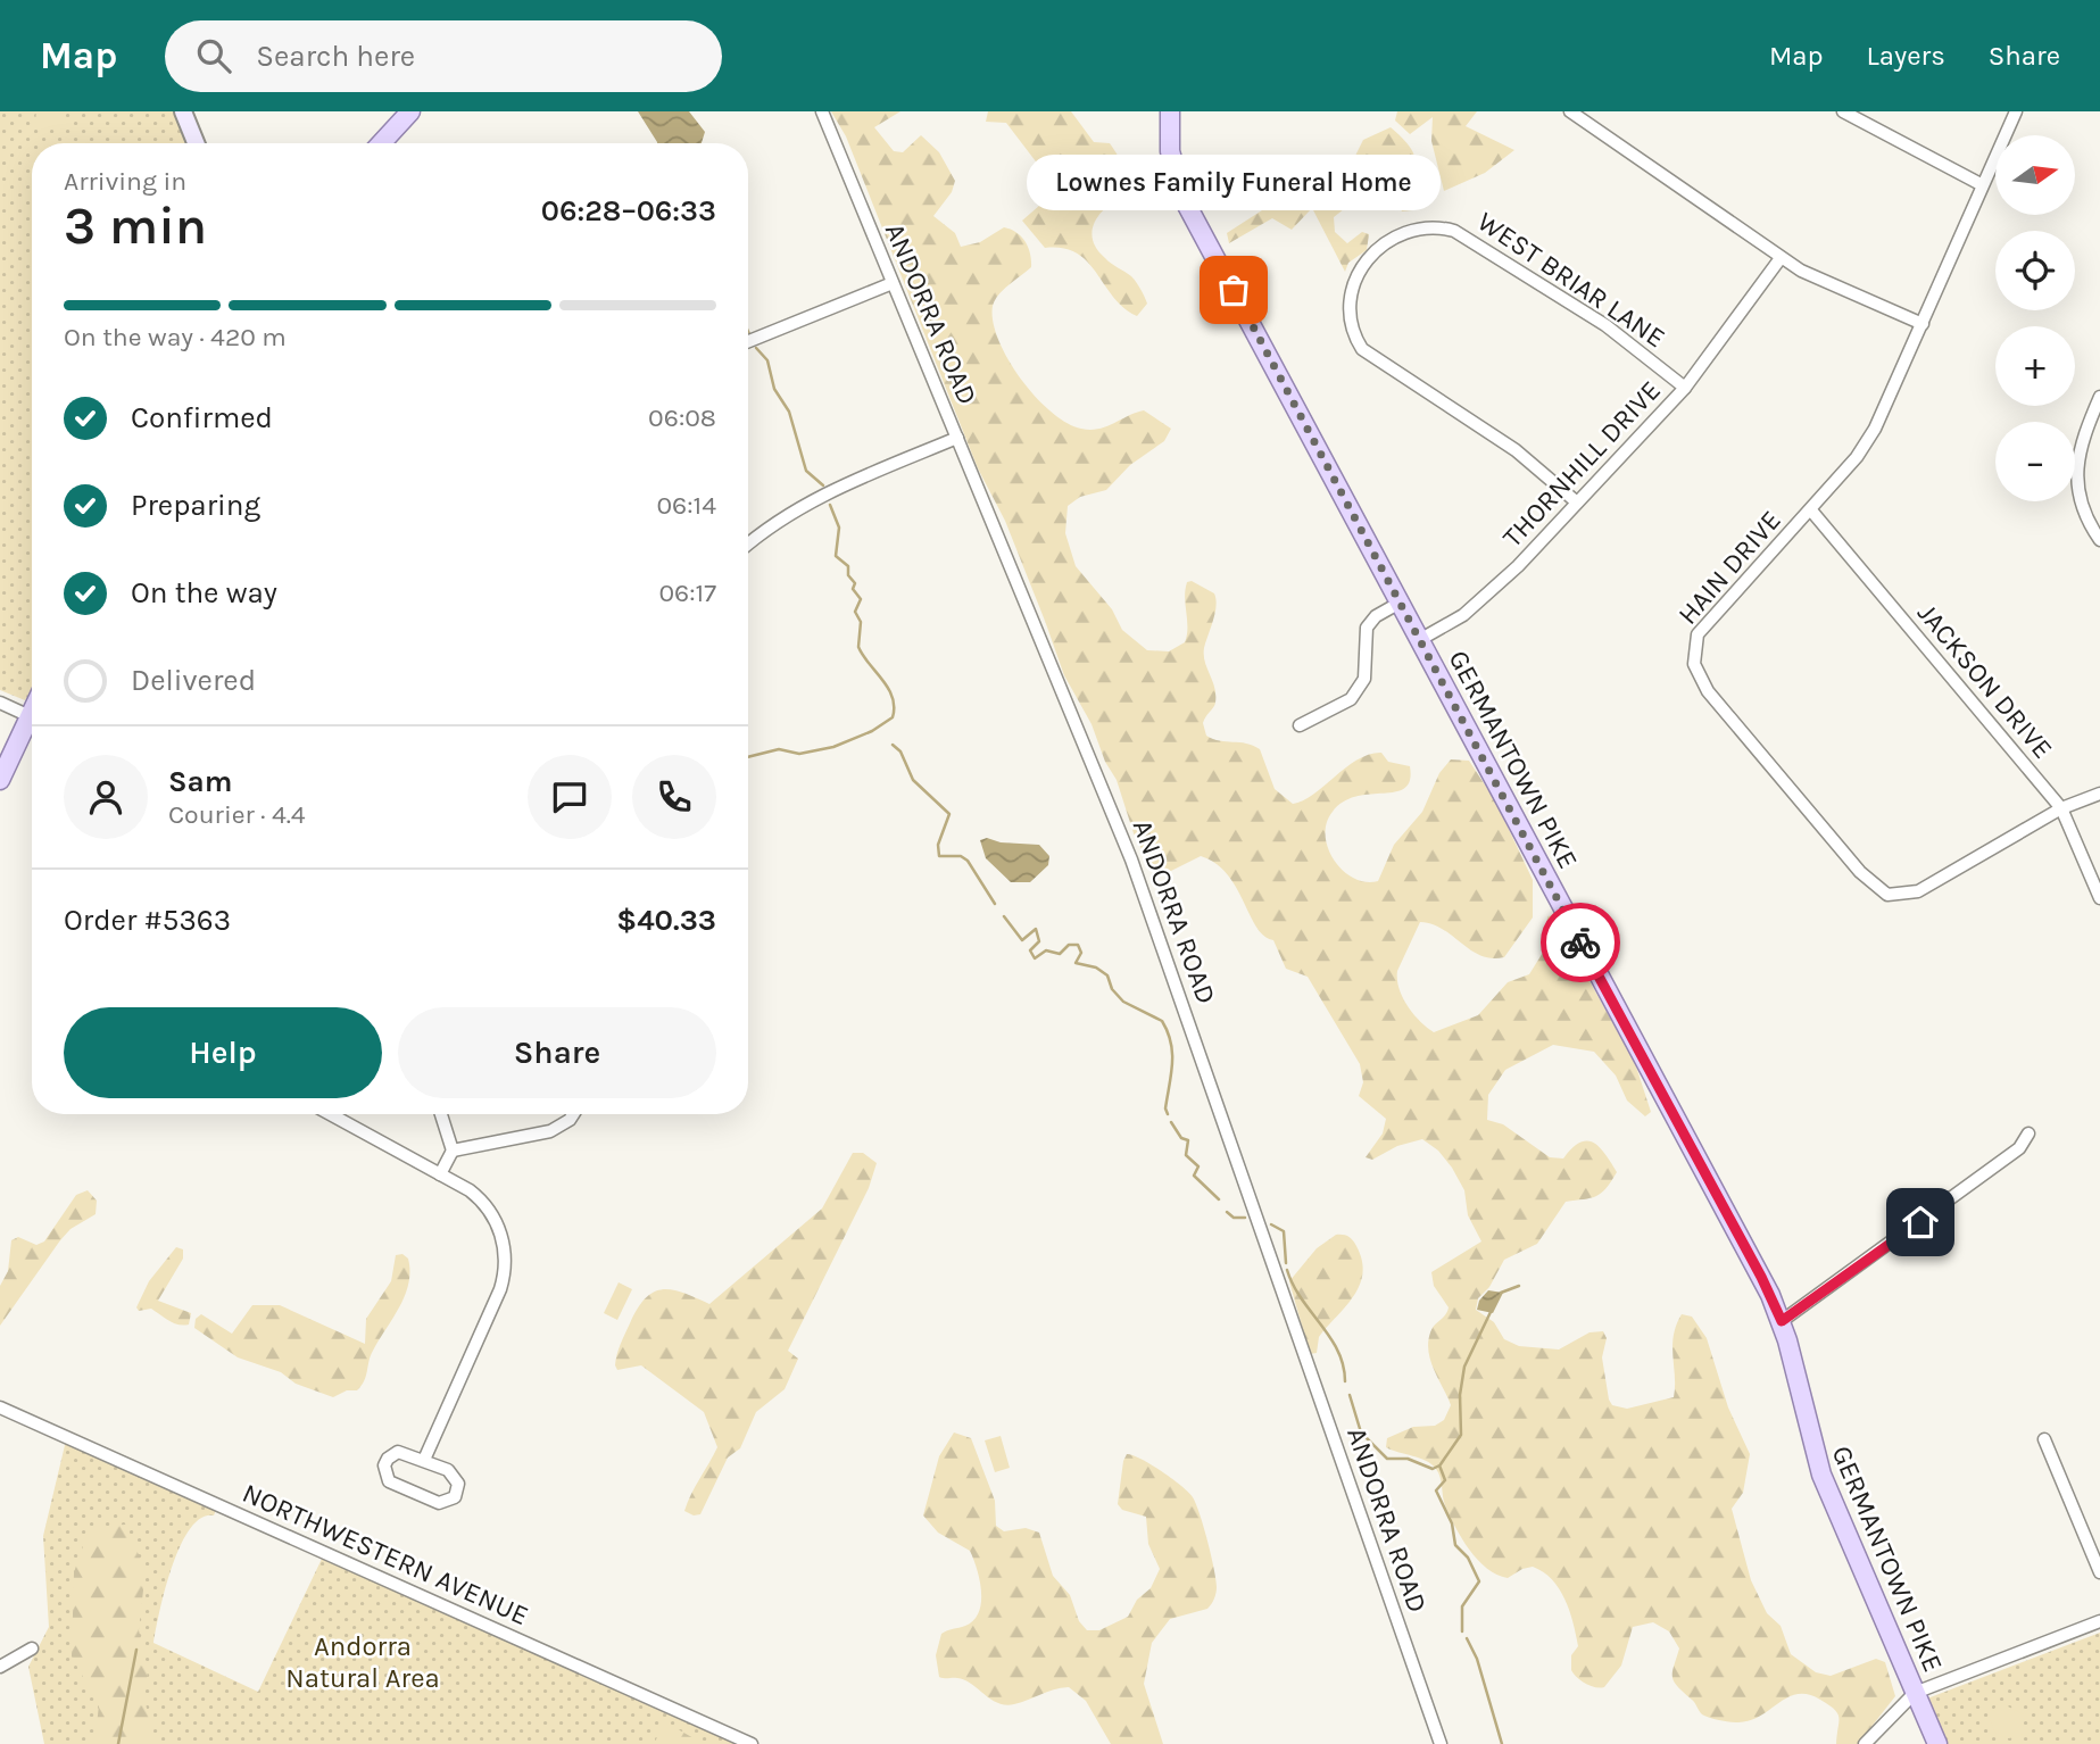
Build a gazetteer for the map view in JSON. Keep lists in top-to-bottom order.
{
  "streets": {
    "main road": ["GERMANTOWN PIKE"],
    "street": [
      "WEST BRIAR LANE",
      "ANDORRA ROAD",
      "THORNHILL DRIVE",
      "HAIN DRIVE",
      "JACKSON DRIVE",
      "NORTHWESTERN AVENUE"
    ]
  },
  "crossings": [
    ["WEST BRIAR LANE", "THORNHILL DRIVE"],
    ["THORNHILL DRIVE", "GERMANTOWN PIKE"],
    ["HAIN DRIVE", "JACKSON DRIVE"]
  ],
  "parks": ["Andorra Natural Area"],
  "places": ["Lownes Family Funeral Home"],
  "north": "right",
  "page": {
    "header": "Map",
    "search": "Search here",
    "nav": ["Map", "Layers", "Share"],
    "map_buttons": ["+", "−"],
    "heading": ["3 min", "Arriving in", "06:28–06:33"],
    "panel": [
      "Sam",
      "Courier · 4.4",
      "Order #5363",
      "$40.33"
    ],
    "bubble": "Lownes Family Funeral Home",
    "bar": "On the way · 420 m",
    "list": [
      ["Confirmed", "06:08"],
      ["Preparing", "06:14"],
      ["On the way", "06:17"],
      "Delivered"
    ],
    "buttons": ["Help", "Share"]
  }
}
